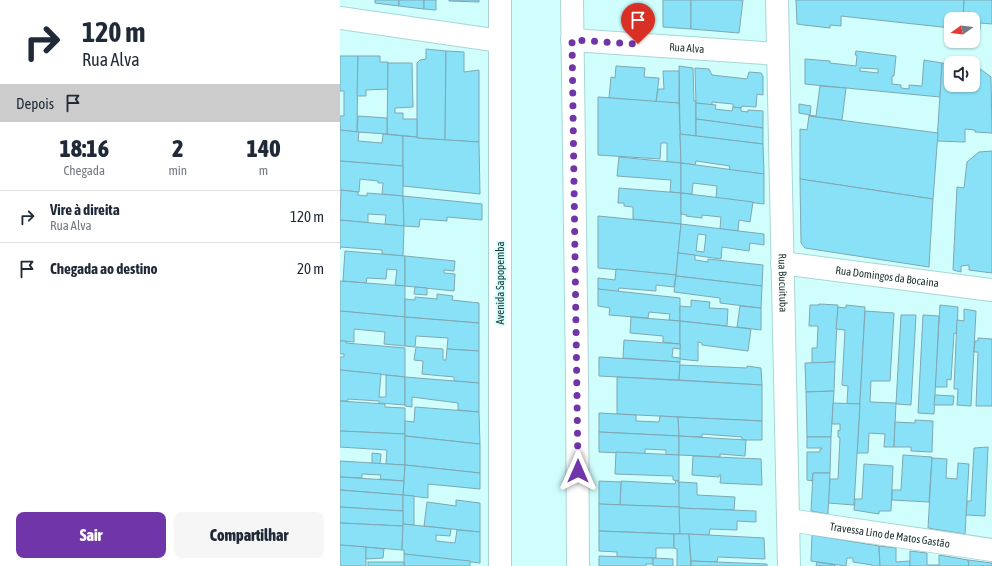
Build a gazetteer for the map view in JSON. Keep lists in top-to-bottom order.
{
  "streets": {
    "street": [
      "Rua Alva",
      "Rua Domingos da Bocaina",
      "Avenida Sapopemba",
      "Rua Bucuituba",
      "Travessa Lino de Matos Gastão"
    ]
  },
  "crossings": [
    ["Rua Alva", "Rua Bucuituba"],
    ["Rua Domingos da Bocaina", "Rua Bucuituba"],
    ["Rua Bucuituba", "Travessa Lino de Matos Gastão"]
  ],
  "north": "left",
  "page": {
    "turn": ["120 m", "Rua Alva"],
    "then": "Depois",
    "eta": [
      "18:16",
      "Chegada",
      "2",
      "min",
      "140",
      "m"
    ],
    "list": [
      {
        "name": "Vire à direita",
        "note": "Rua Alva",
        "value": "120 m"
      },
      {
        "name": "Chegada ao destino",
        "value": "20 m"
      }
    ],
    "buttons": ["Sair", "Compartilhar"]
  }
}
